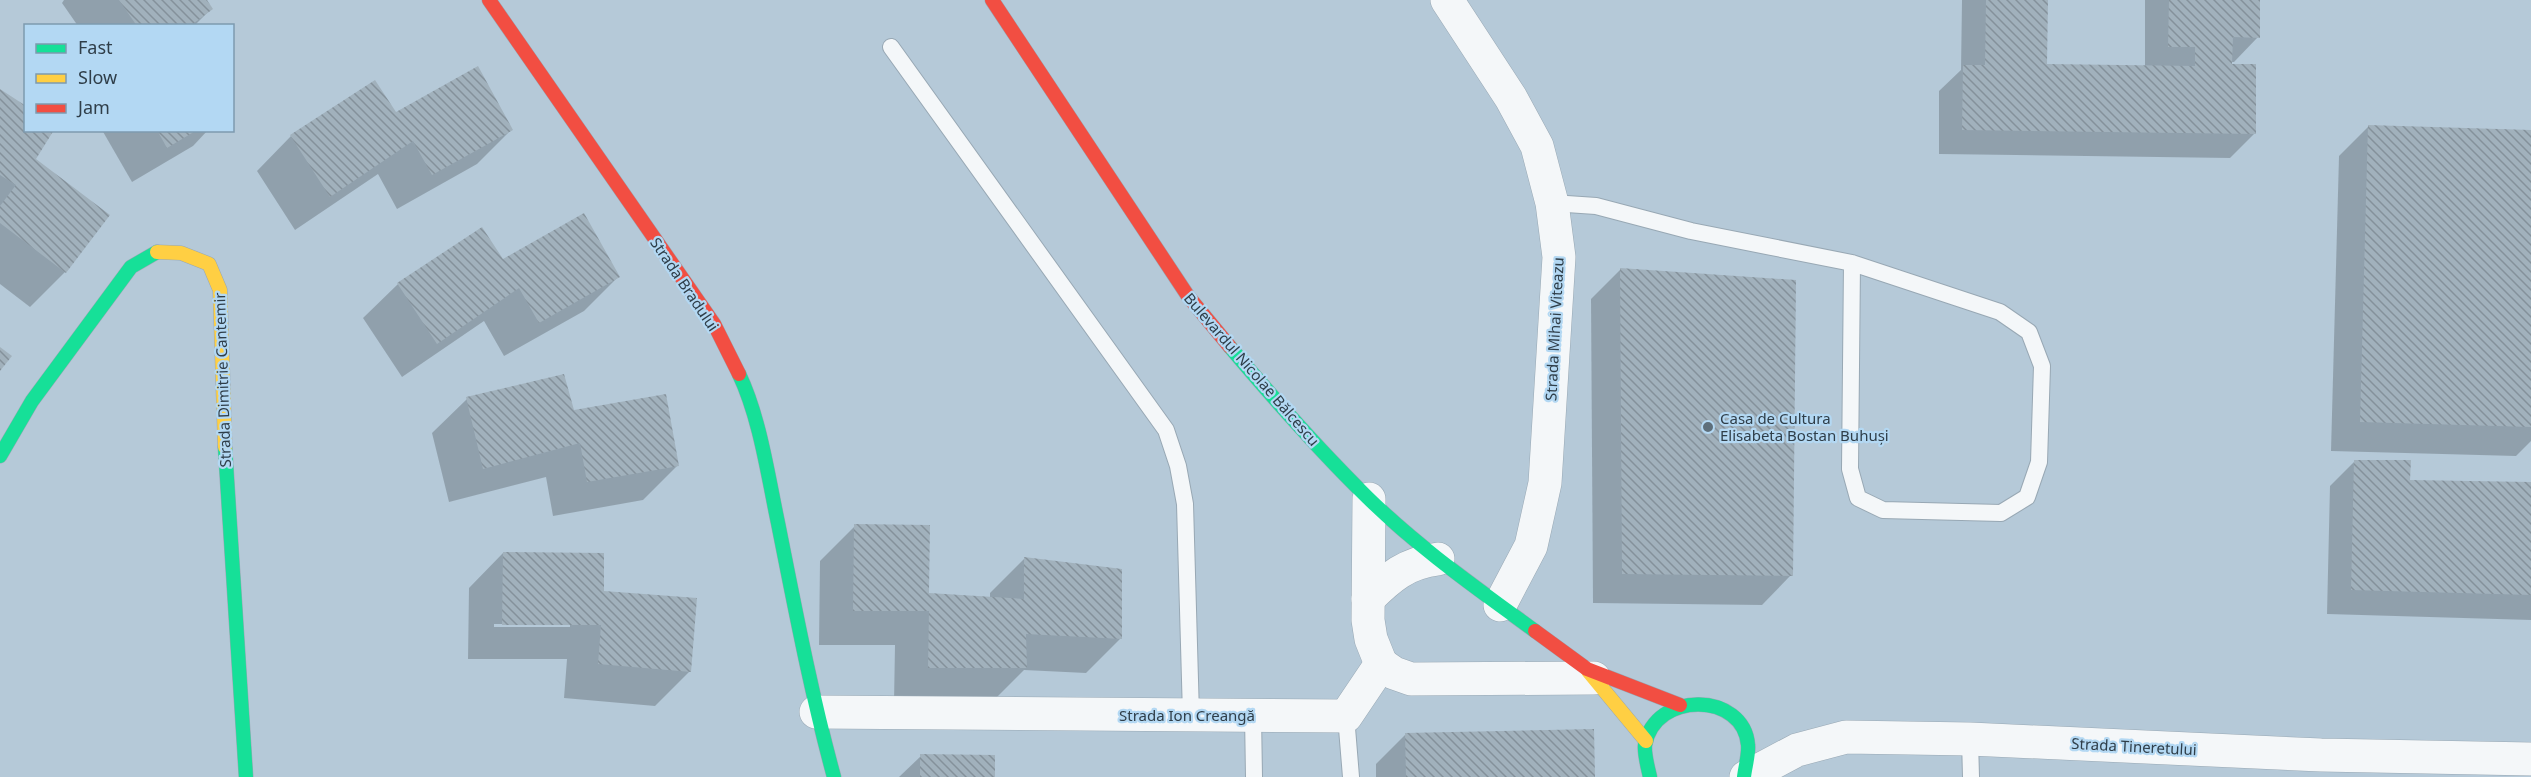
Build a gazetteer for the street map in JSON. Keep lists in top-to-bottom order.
{
  "streets": {
    "street": [
      "Strada Bradului",
      "Strada Mihai Viteazu",
      "Bulevardul Nicolae Bălcescu",
      "Strada Dimitrie Cantemir",
      "Strada Ion Creangă",
      "Strada Tineretului"
    ]
  },
  "crossings": [
    ["Strada Bradului", "Strada Ion Creangă"],
    ["Strada Mihai Viteazu", "Bulevardul Nicolae Bălcescu"]
  ],
  "places": ["Casa de Cultura Elisabeta Bostan Buhuși"],
  "legend": ["Fast", "Slow", "Jam"]
}
